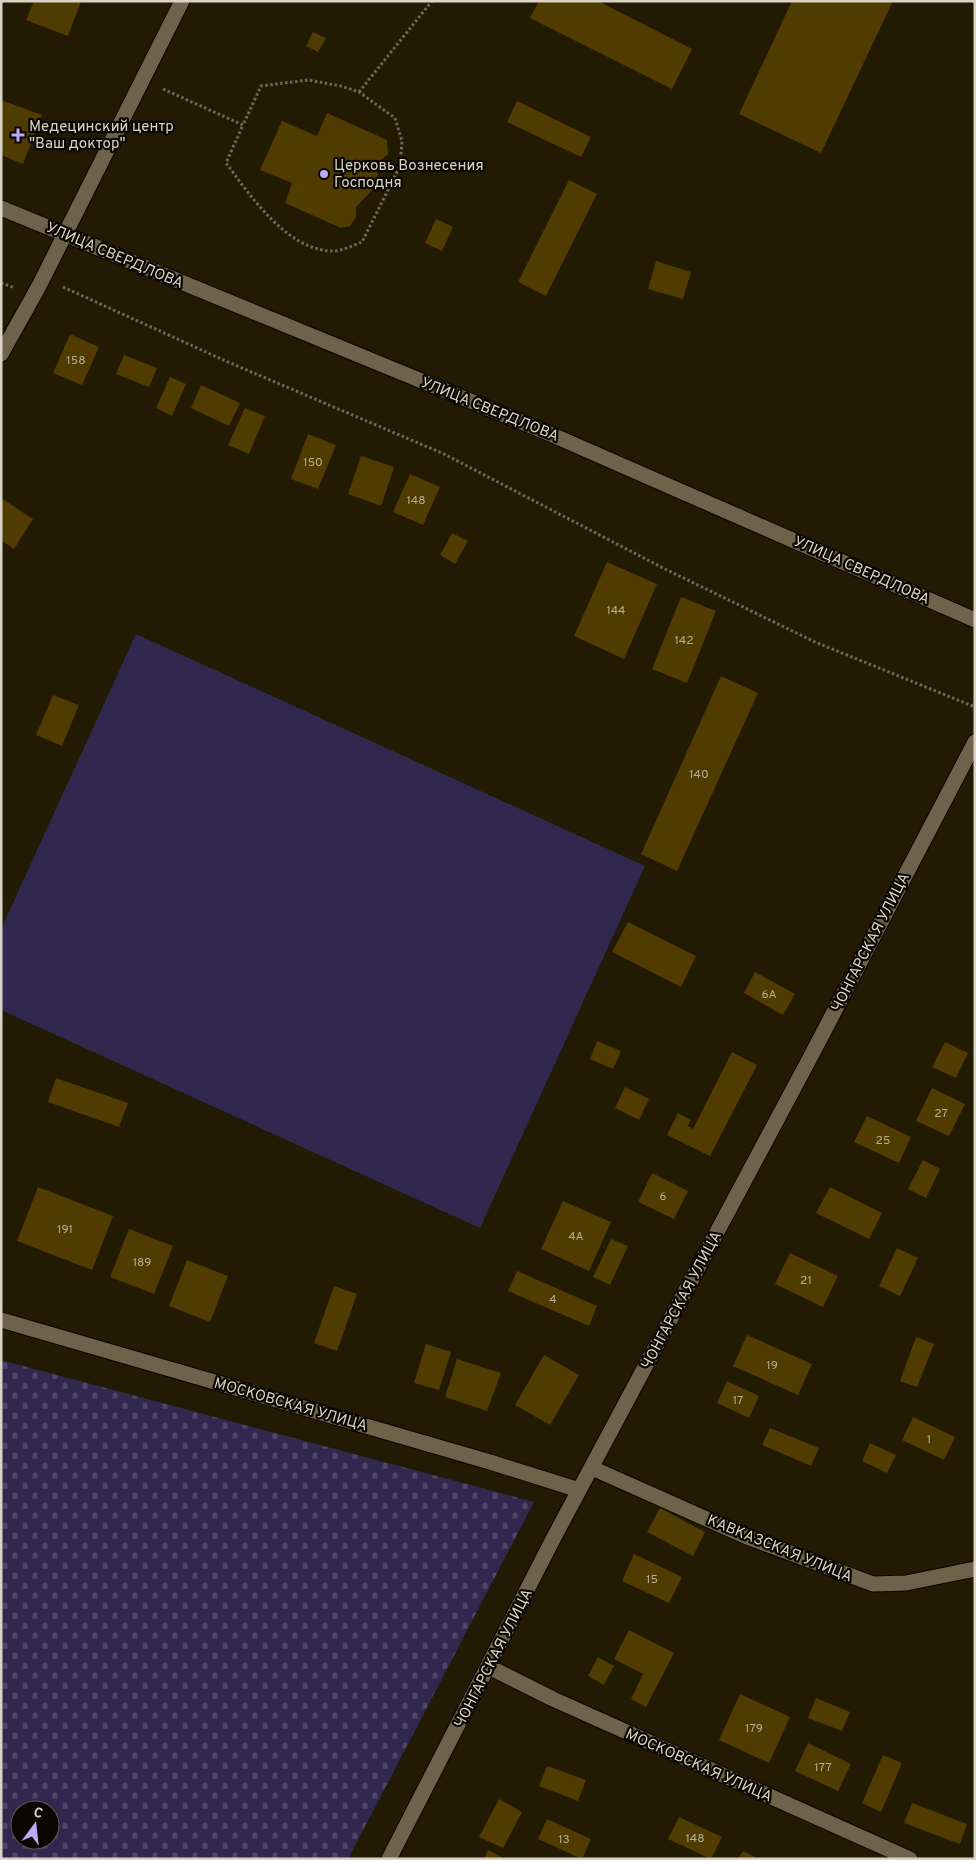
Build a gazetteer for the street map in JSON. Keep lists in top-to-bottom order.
{
  "streets": {
    "street": [
      "УЛИЦА СВЕРДЛОВА",
      "ЧОНГАРСКАЯ УЛИЦА",
      "МОСКОВСКАЯ УЛИЦА",
      "КАВКАЗСКАЯ УЛИЦА"
    ]
  },
  "crossings": [
    ["ЧОНГАРСКАЯ УЛИЦА", "МОСКОВСКАЯ УЛИЦА"],
    ["ЧОНГАРСКАЯ УЛИЦА", "КАВКАЗСКАЯ УЛИЦА"]
  ],
  "places": {
    "health": ["Медецинский центр \"Ваш доктор\""],
    "other": ["Церковь Вознесения Господня"]
  },
  "house_numbers": [
    "158",
    "150",
    "148",
    "144",
    "142",
    "140",
    "6А",
    "27",
    "25",
    "6",
    "191",
    "4А",
    "189",
    "21",
    "4",
    "19",
    "17",
    "1",
    "15",
    "179",
    "177",
    "148",
    "13"
  ],
  "north": "top"
}
